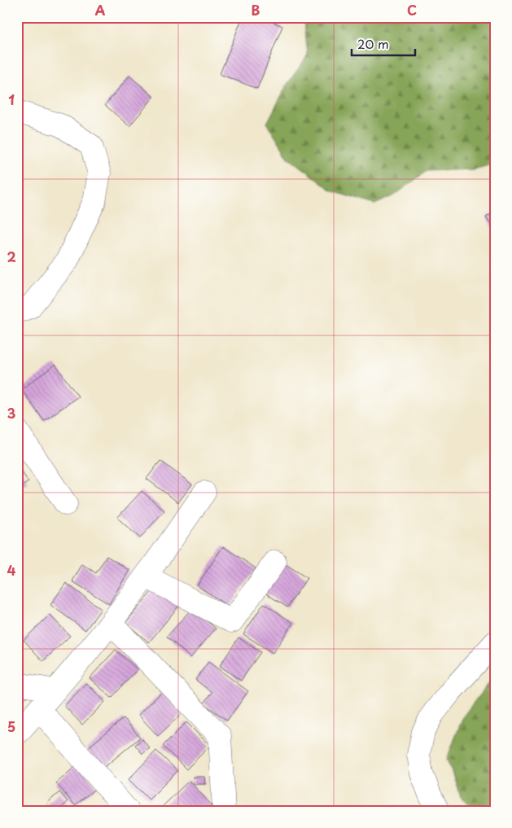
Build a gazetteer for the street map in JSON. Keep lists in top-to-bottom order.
{
  "scale_bar": "20 m",
  "grid": {
    "columns": ["A", "B", "C"],
    "rows": [
      "1",
      "2",
      "3",
      "4",
      "5"
    ]
  }
}
